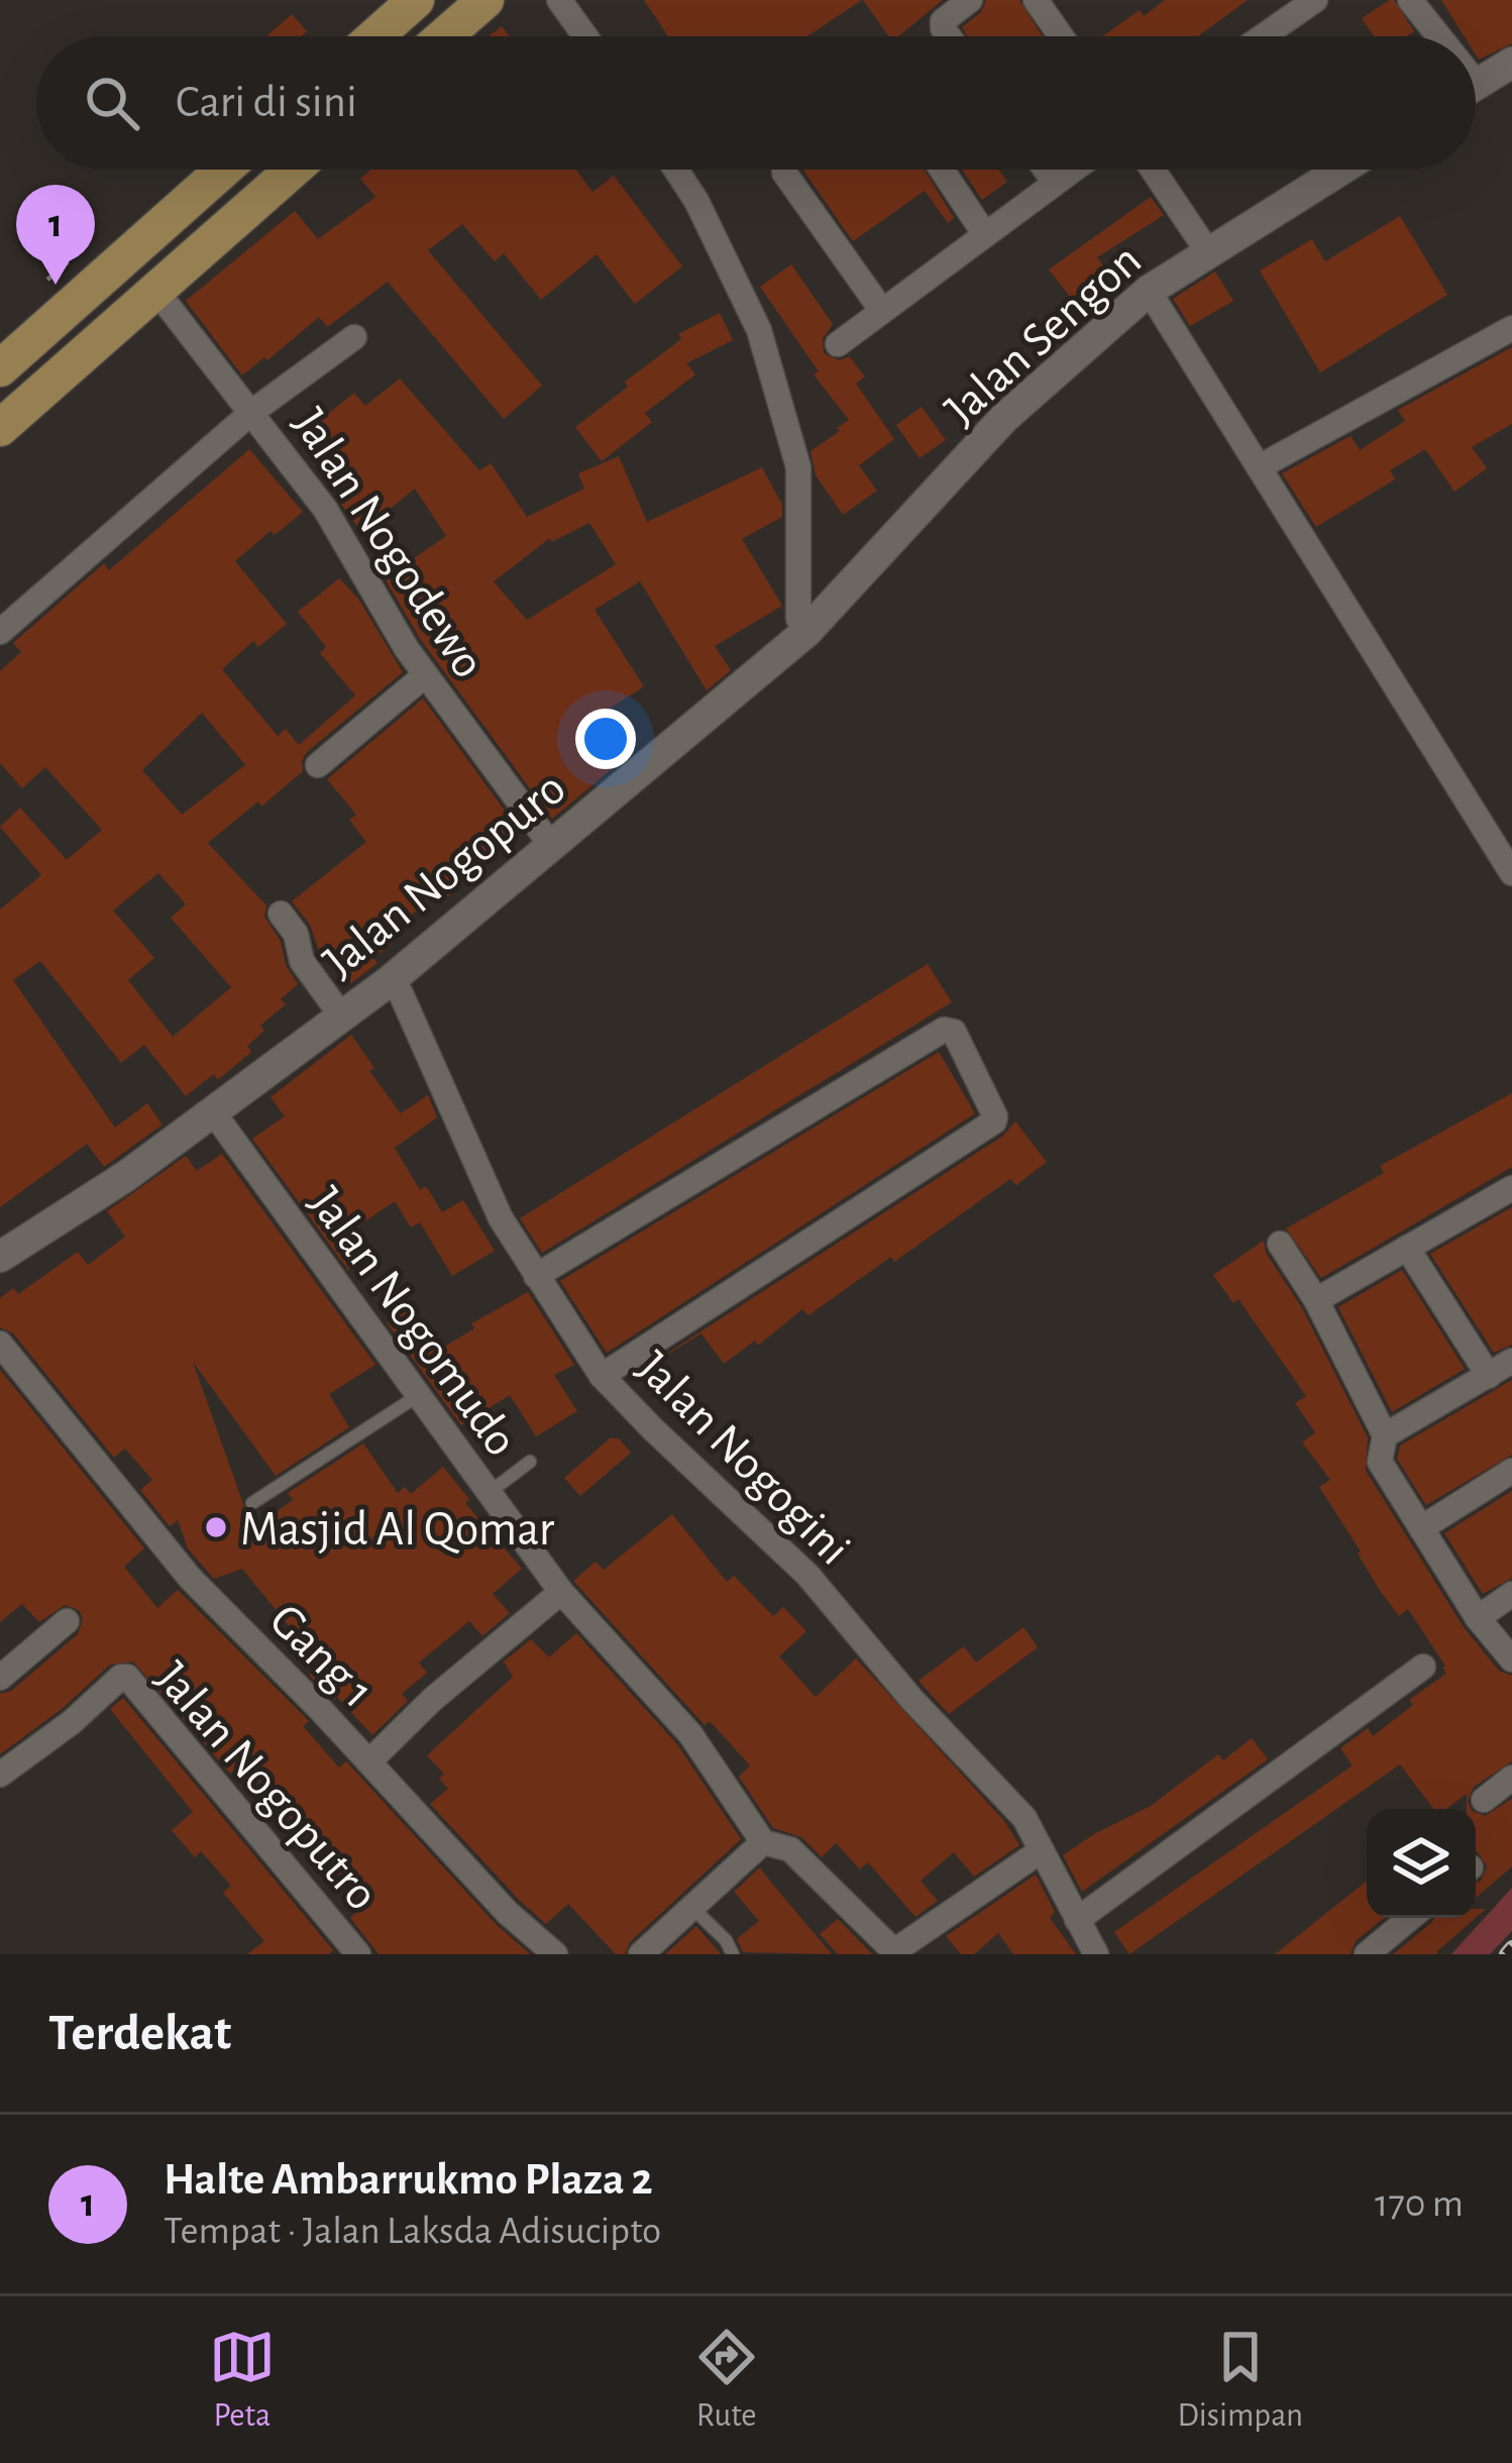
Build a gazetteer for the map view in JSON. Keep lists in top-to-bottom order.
{
  "streets": {
    "street": [
      "Jalan Sengon",
      "Jalan Nogodewo",
      "Jalan Nogopuro",
      "Jalan Nogomudo",
      "Jalan Nogogini",
      "Gang 1",
      "Jalan Nogoputro"
    ]
  },
  "crossings": [
    ["Jalan Sengon", "Jalan Nogopuro"],
    ["Jalan Nogodewo", "Jalan Nogopuro"],
    ["Jalan Nogopuro", "Jalan Nogomudo"],
    ["Jalan Nogopuro", "Jalan Nogogini"]
  ],
  "places": ["Masjid Al Qomar"],
  "page": {
    "search": "Cari di sini",
    "pins": "1",
    "heading": "Terdekat",
    "list": [
      {
        "mark": "1",
        "name": "Halte Ambarrukmo Plaza 2",
        "note": "Tempat · Jalan Laksda Adisucipto",
        "value": "170 m"
      }
    ],
    "nav": ["Peta", "Rute", "Disimpan"]
  }
}
